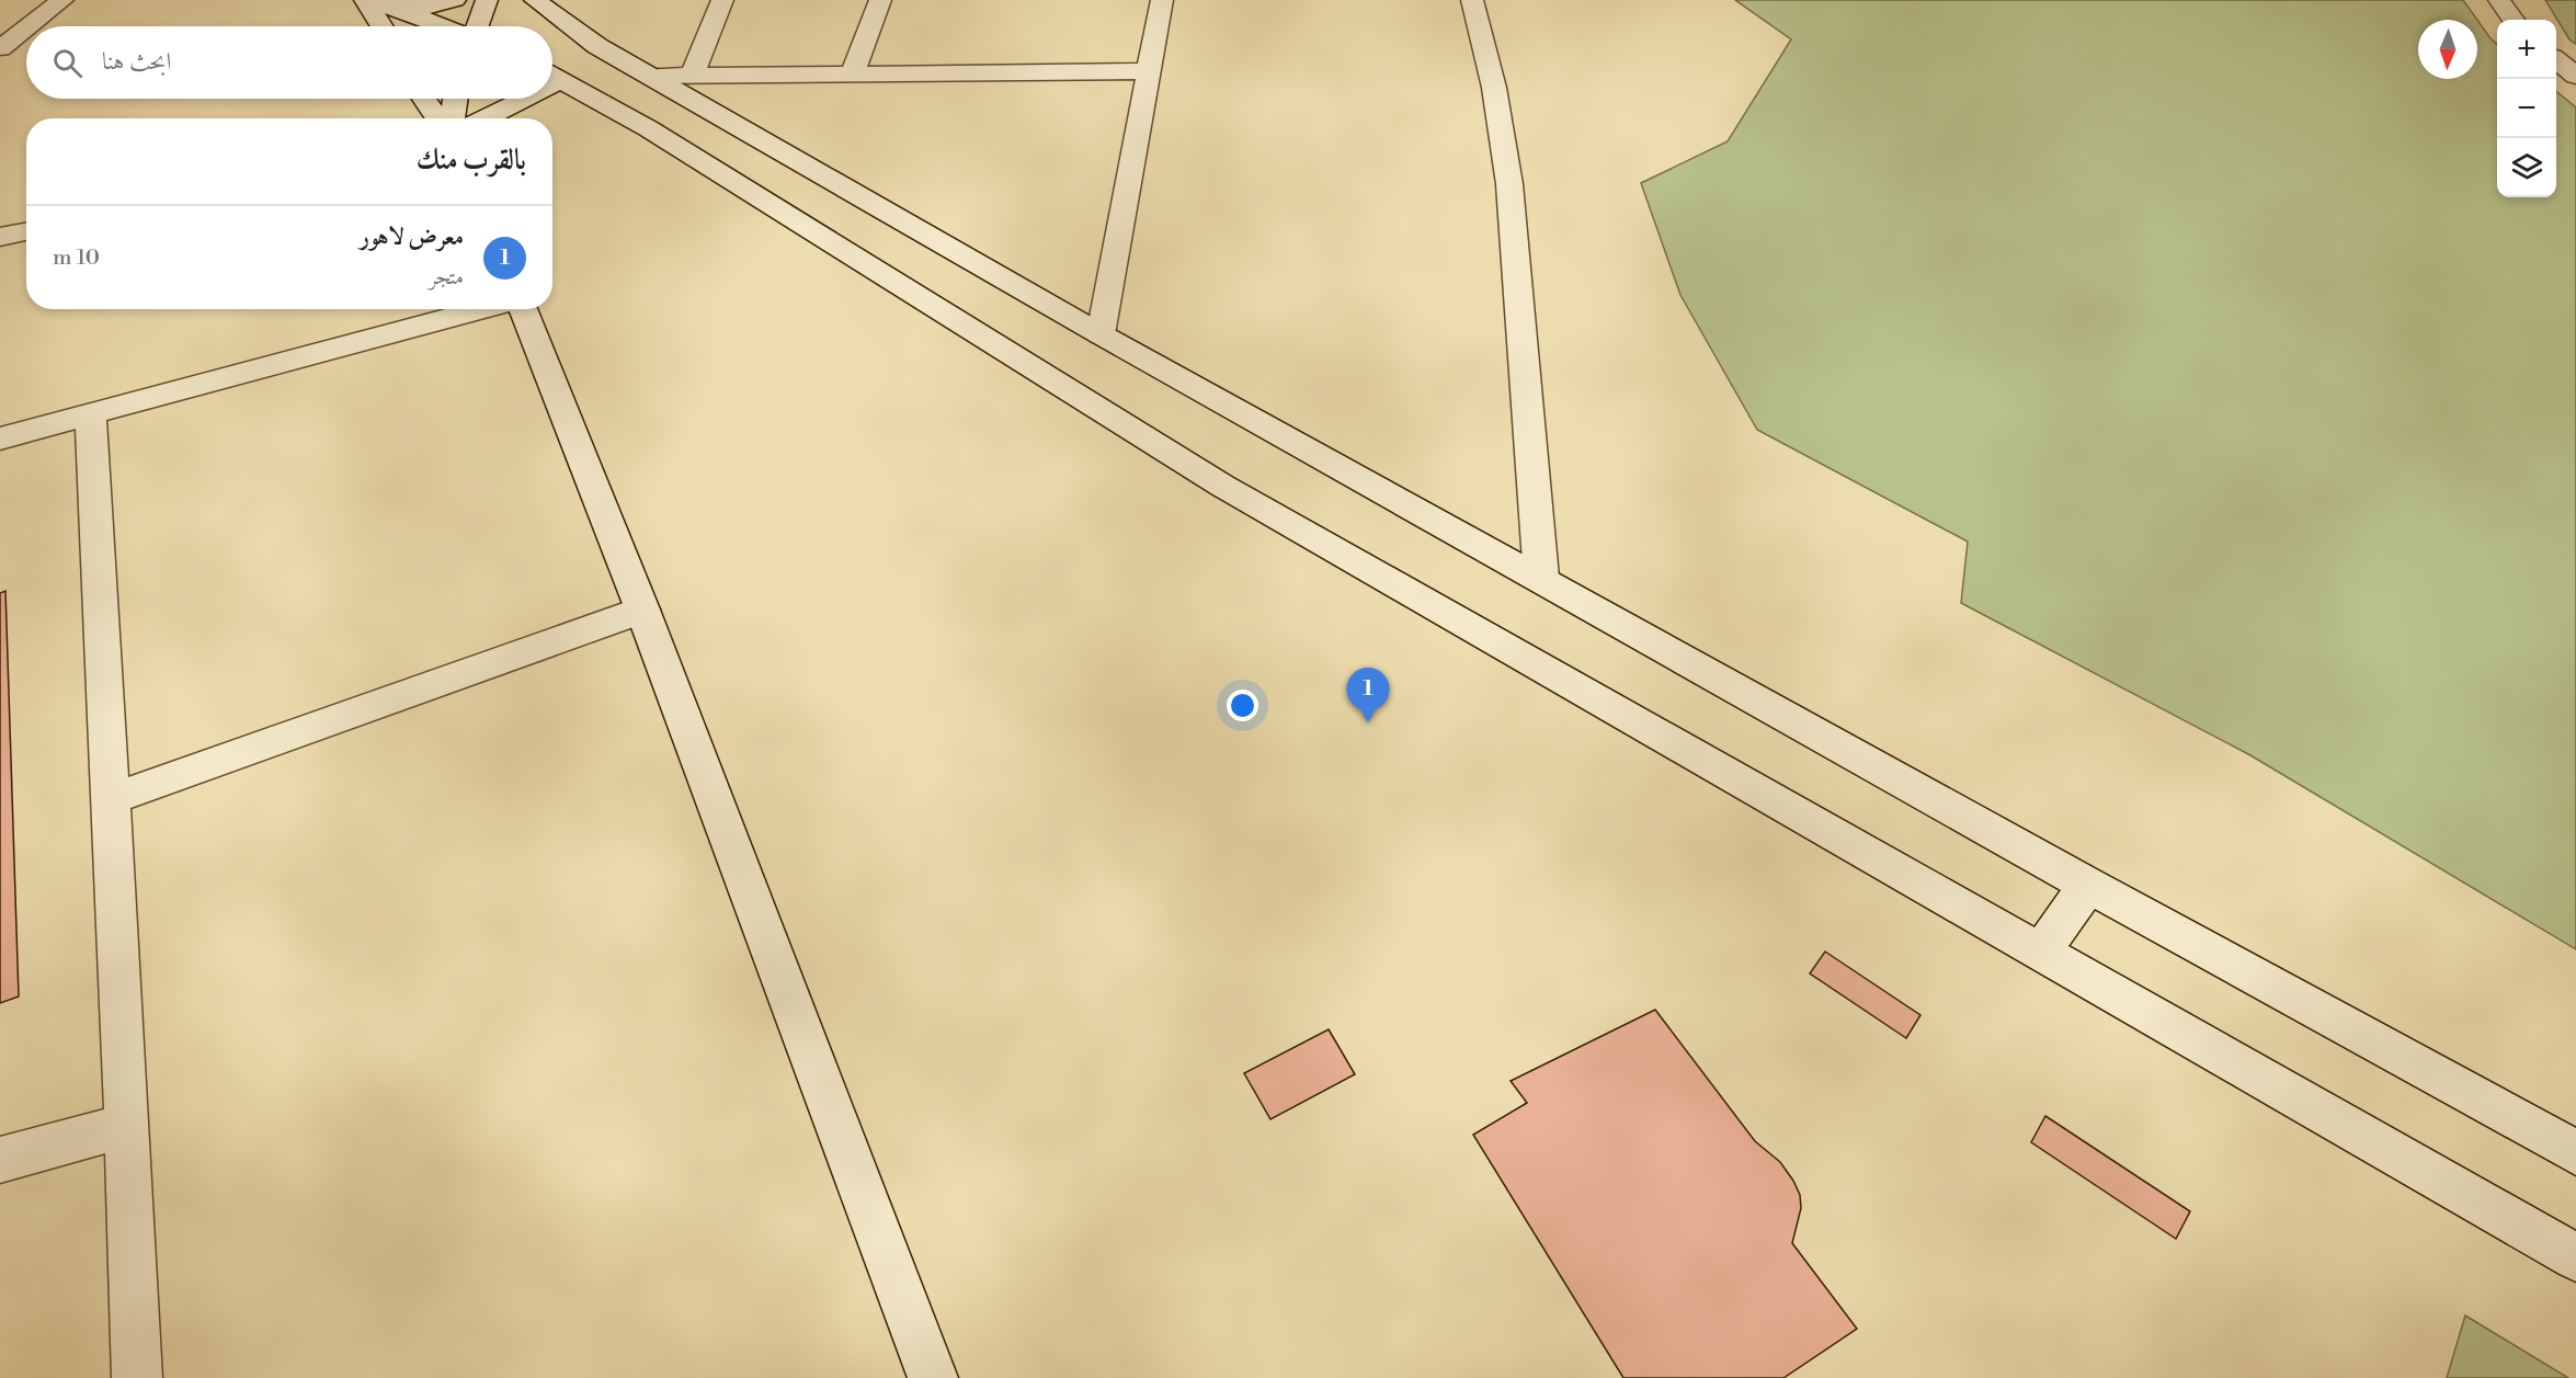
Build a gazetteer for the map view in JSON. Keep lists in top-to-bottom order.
{
  "north": "bottom",
  "page": {
    "map_buttons": ["+", "−"],
    "search": "ابحث هنا",
    "heading": "بالقرب منك",
    "list": [
      {
        "mark": "1",
        "name": "معرض لاهور",
        "note": "متجر",
        "value": "10 m"
      }
    ],
    "pins": "1"
  }
}
